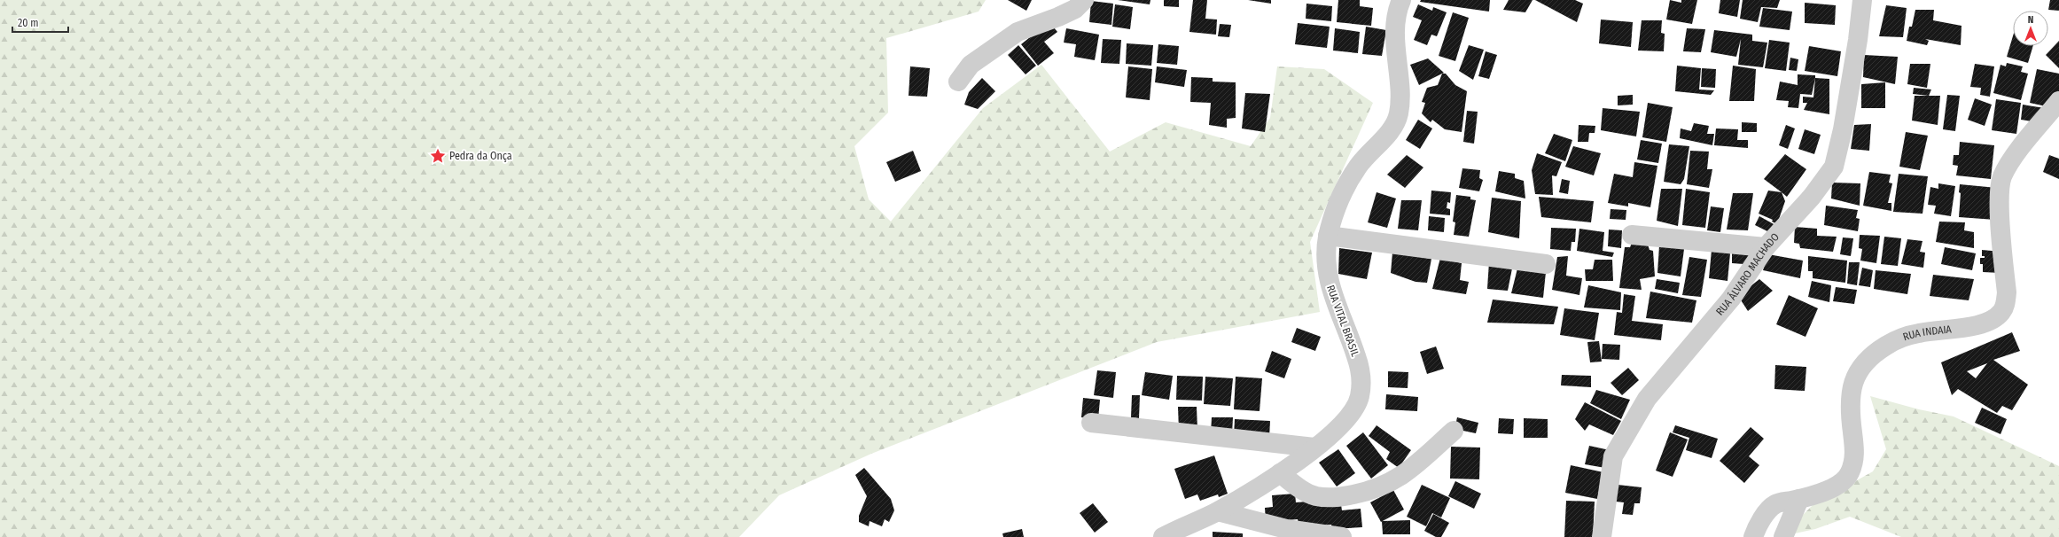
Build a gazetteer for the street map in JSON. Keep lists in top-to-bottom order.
{
  "streets": {
    "street": ["RUA ÁLVARO MACHADO", "RUA VITAL BRASIL", "RUA INDAIA"]
  },
  "places": {
    "place": ["Pedra da Onça"]
  },
  "scale_bar": "20 m",
  "north": "top"
}
